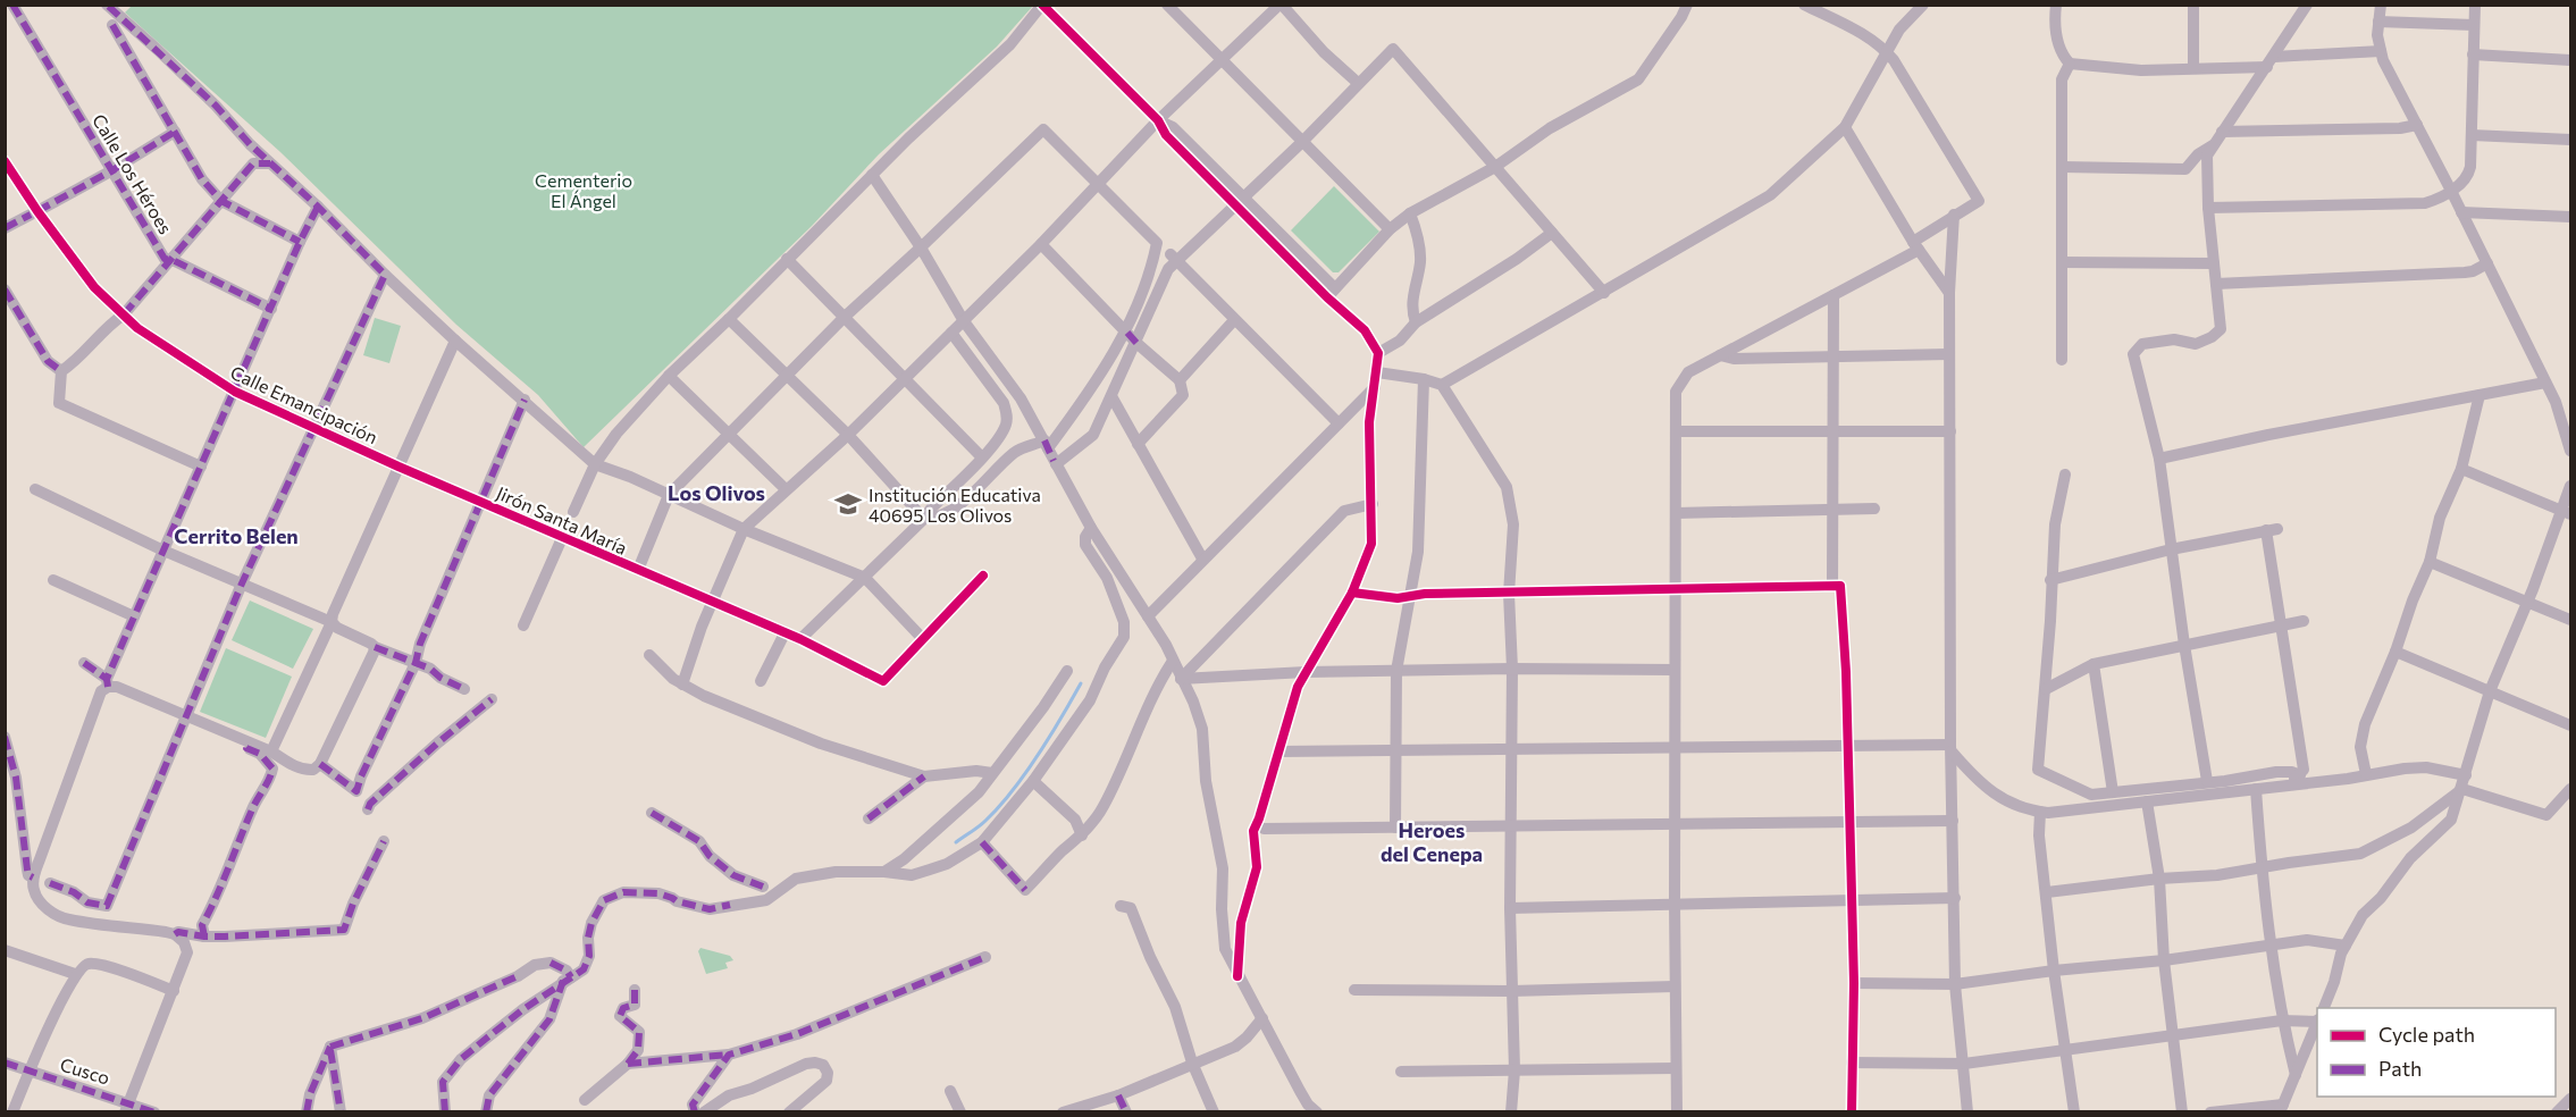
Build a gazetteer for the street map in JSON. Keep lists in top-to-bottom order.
{
  "streets": {
    "street": [
      "Calle Los Héroes",
      "Calle Emancipación",
      "Jirón Santa María",
      "Cusco"
    ]
  },
  "crossings": [
    ["Calle Emancipación", "Jirón Santa María"]
  ],
  "districts": ["Los Olivos", "Cerrito Belen", "Heroes del Cenepa"],
  "parks": ["Cementerio El Ángel"],
  "places": {
    "school or university": ["Institución Educativa 40695 Los Olivos"]
  },
  "legend": ["Cycle path", "Path"]
}
